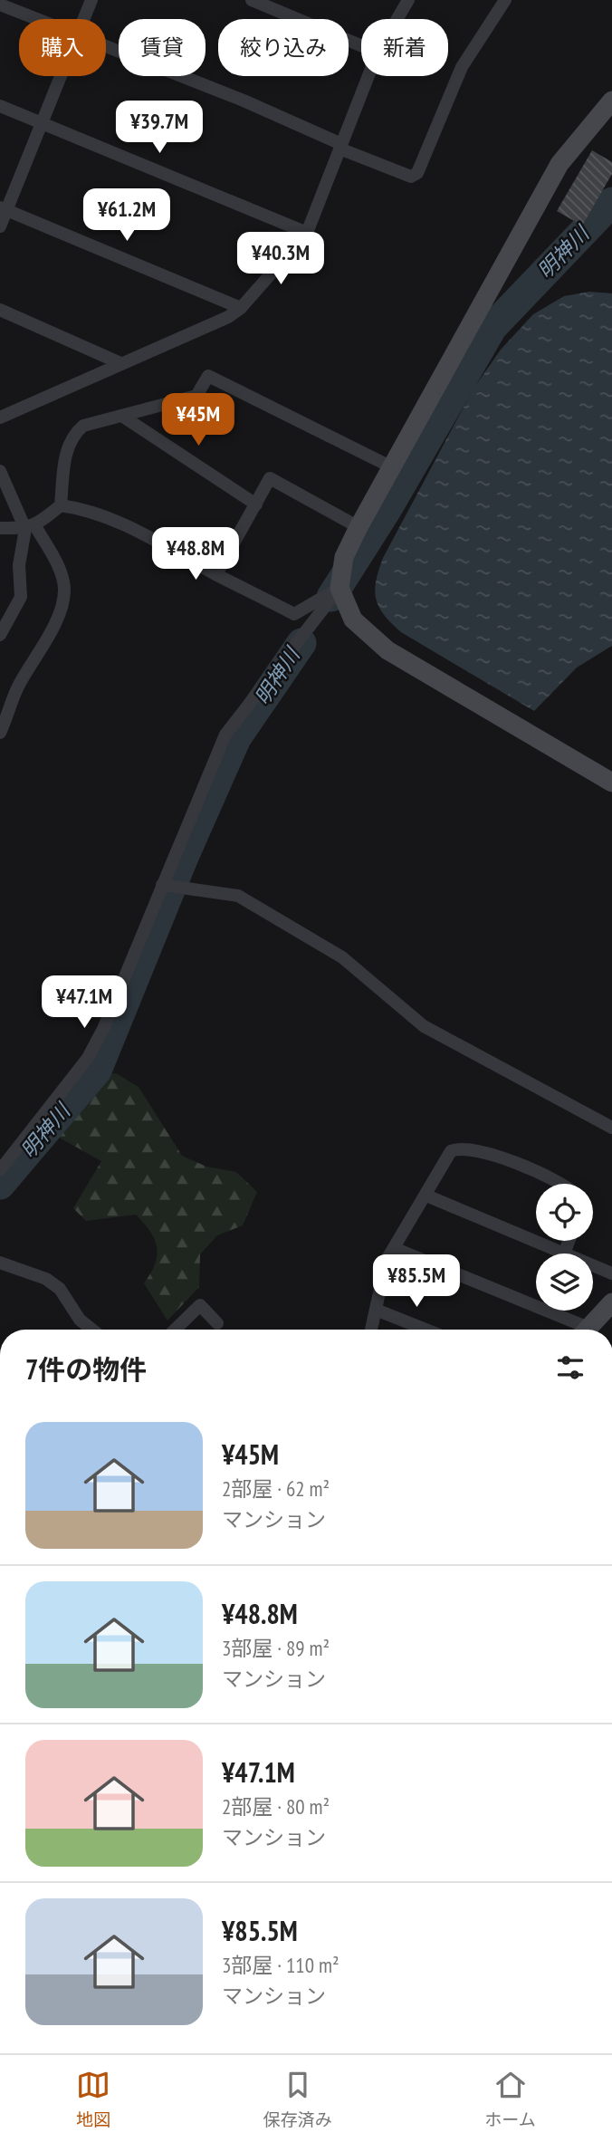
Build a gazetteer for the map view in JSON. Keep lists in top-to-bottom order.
{
  "water": ["明神川"],
  "page": {
    "chip": [
      "購入",
      "賃貸",
      "絞り込み",
      "新着"
    ],
    "price": [
      "¥39.7M",
      "¥61.2M",
      "¥40.3M",
      "¥45M",
      "¥48.8M",
      "¥47.1M",
      "¥85.5M"
    ],
    "heading": "7件の物件",
    "list": [
      {
        "name": "¥45M",
        "note": "2部屋 · 62 m² · マンション"
      },
      {
        "name": "¥48.8M",
        "note": "3部屋 · 89 m² · マンション"
      },
      {
        "name": "¥47.1M",
        "note": "2部屋 · 80 m² · マンション"
      },
      {
        "name": "¥85.5M",
        "note": "3部屋 · 110 m² · マンション"
      }
    ],
    "tabs": ["地図", "保存済み", "ホーム"]
  }
}
